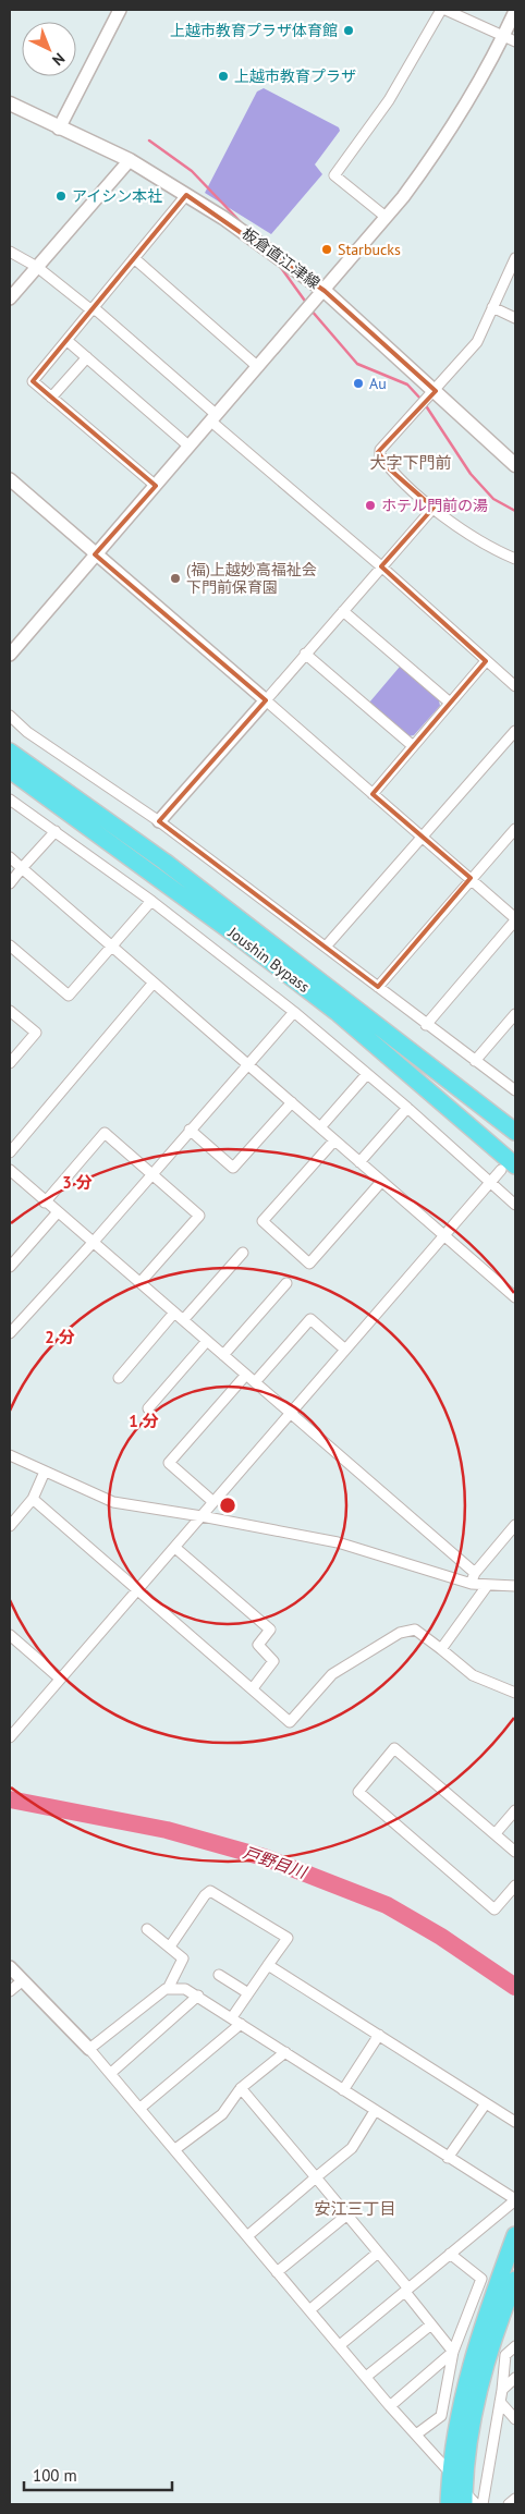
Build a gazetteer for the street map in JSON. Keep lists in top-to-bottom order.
{
  "streets": {
    "highway": ["Joushin Bypass"],
    "main road": ["板倉直江津線"]
  },
  "districts": ["大字下門前", "安江三丁目"],
  "water": ["戸野目川"],
  "places": [
    "上越市教育プラザ体育館",
    "上越市教育プラザ",
    "アイシン本社",
    "Starbucks",
    "Au",
    "ホテル門前の湯",
    "(福)上越妙高福祉会 下門前保育園"
  ],
  "scale_bar": "100 m",
  "north": "bottom right",
  "rings": ["3 分", "2 分", "1 分"]
}
